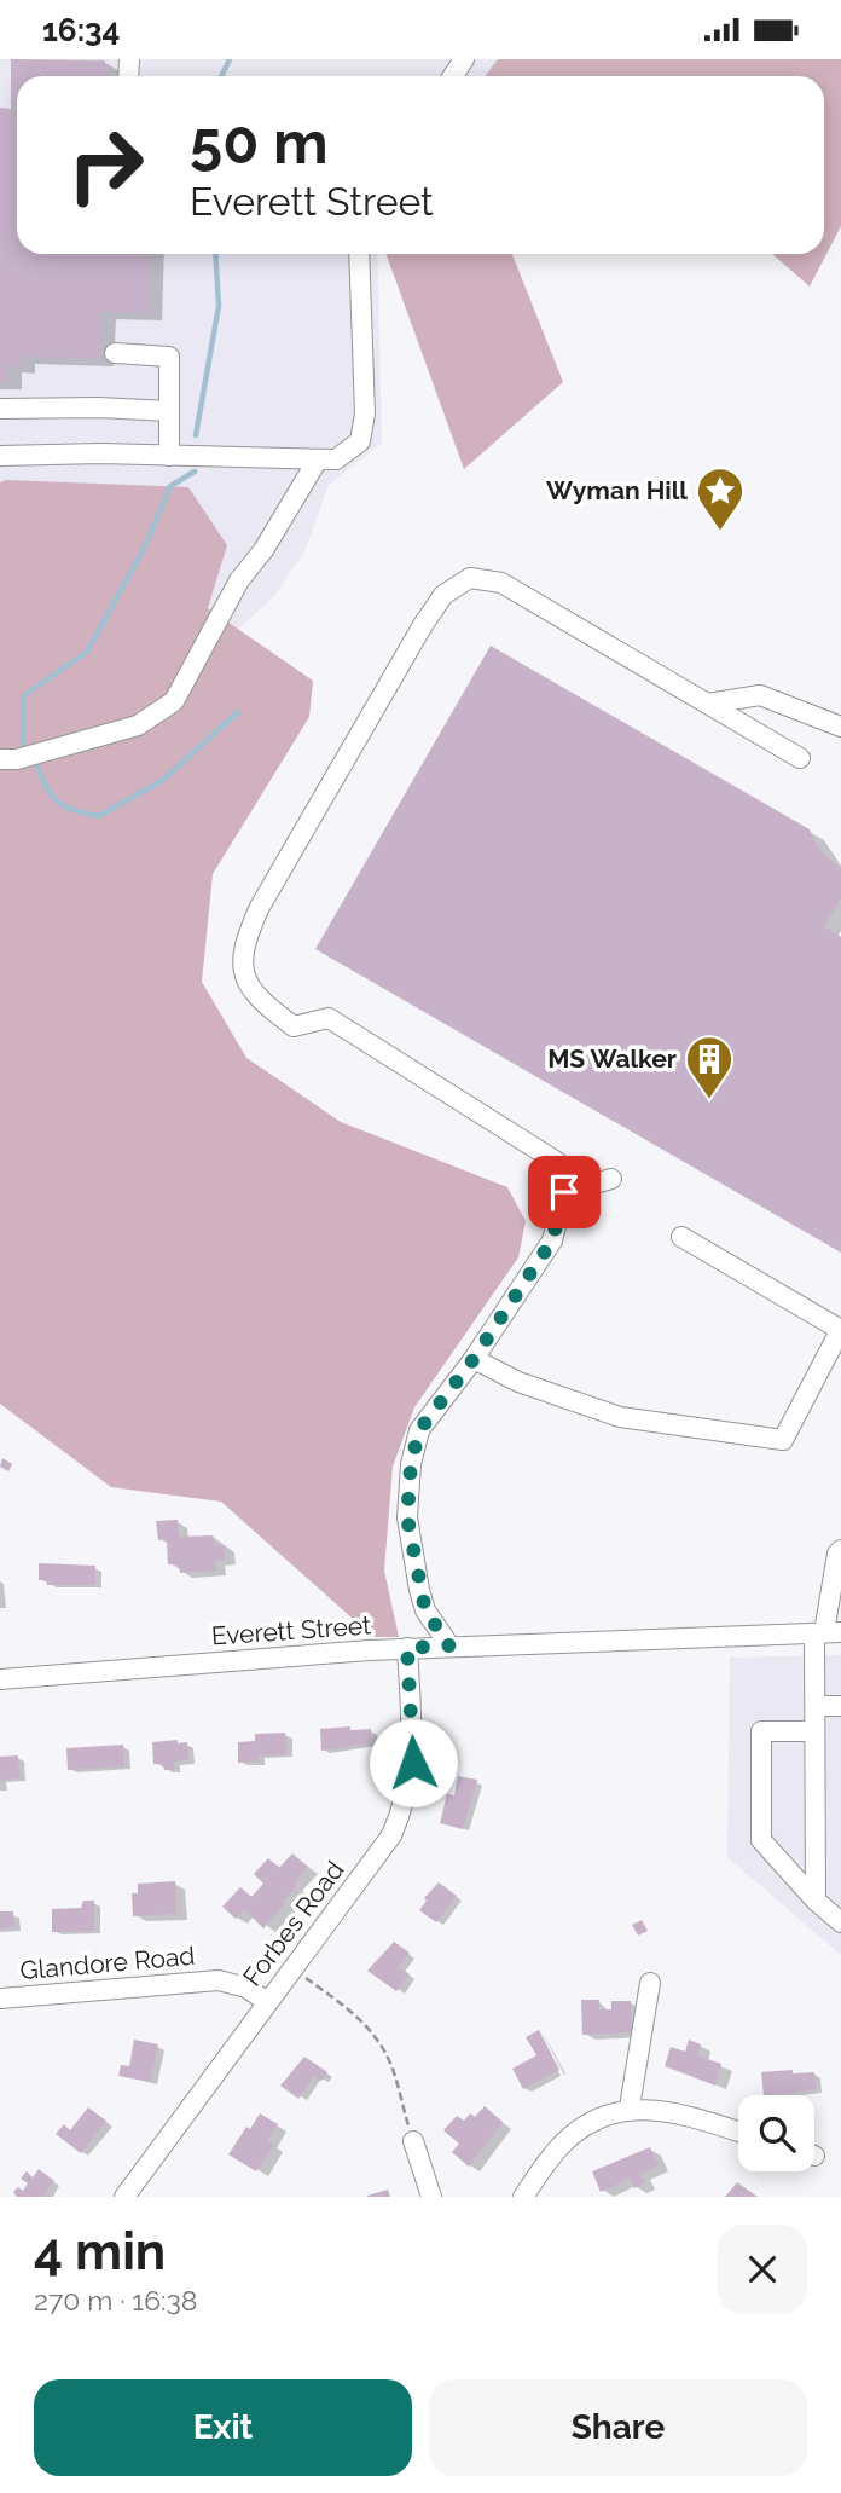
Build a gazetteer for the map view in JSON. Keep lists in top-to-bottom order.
{
  "streets": {
    "street": ["Everett Street", "Forbes Road", "Glandore Road"]
  },
  "crossings": [
    ["Everett Street", "Forbes Road"],
    ["Forbes Road", "Glandore Road"]
  ],
  "places": {
    "place": ["Wyman Hill"],
    "building": ["MS Walker"]
  },
  "page": {
    "status": "16:34",
    "turn": ["50 m", "Everett Street"],
    "heading": ["4 min", "270 m · 16:38"],
    "buttons": ["Exit", "Share"]
  }
}
